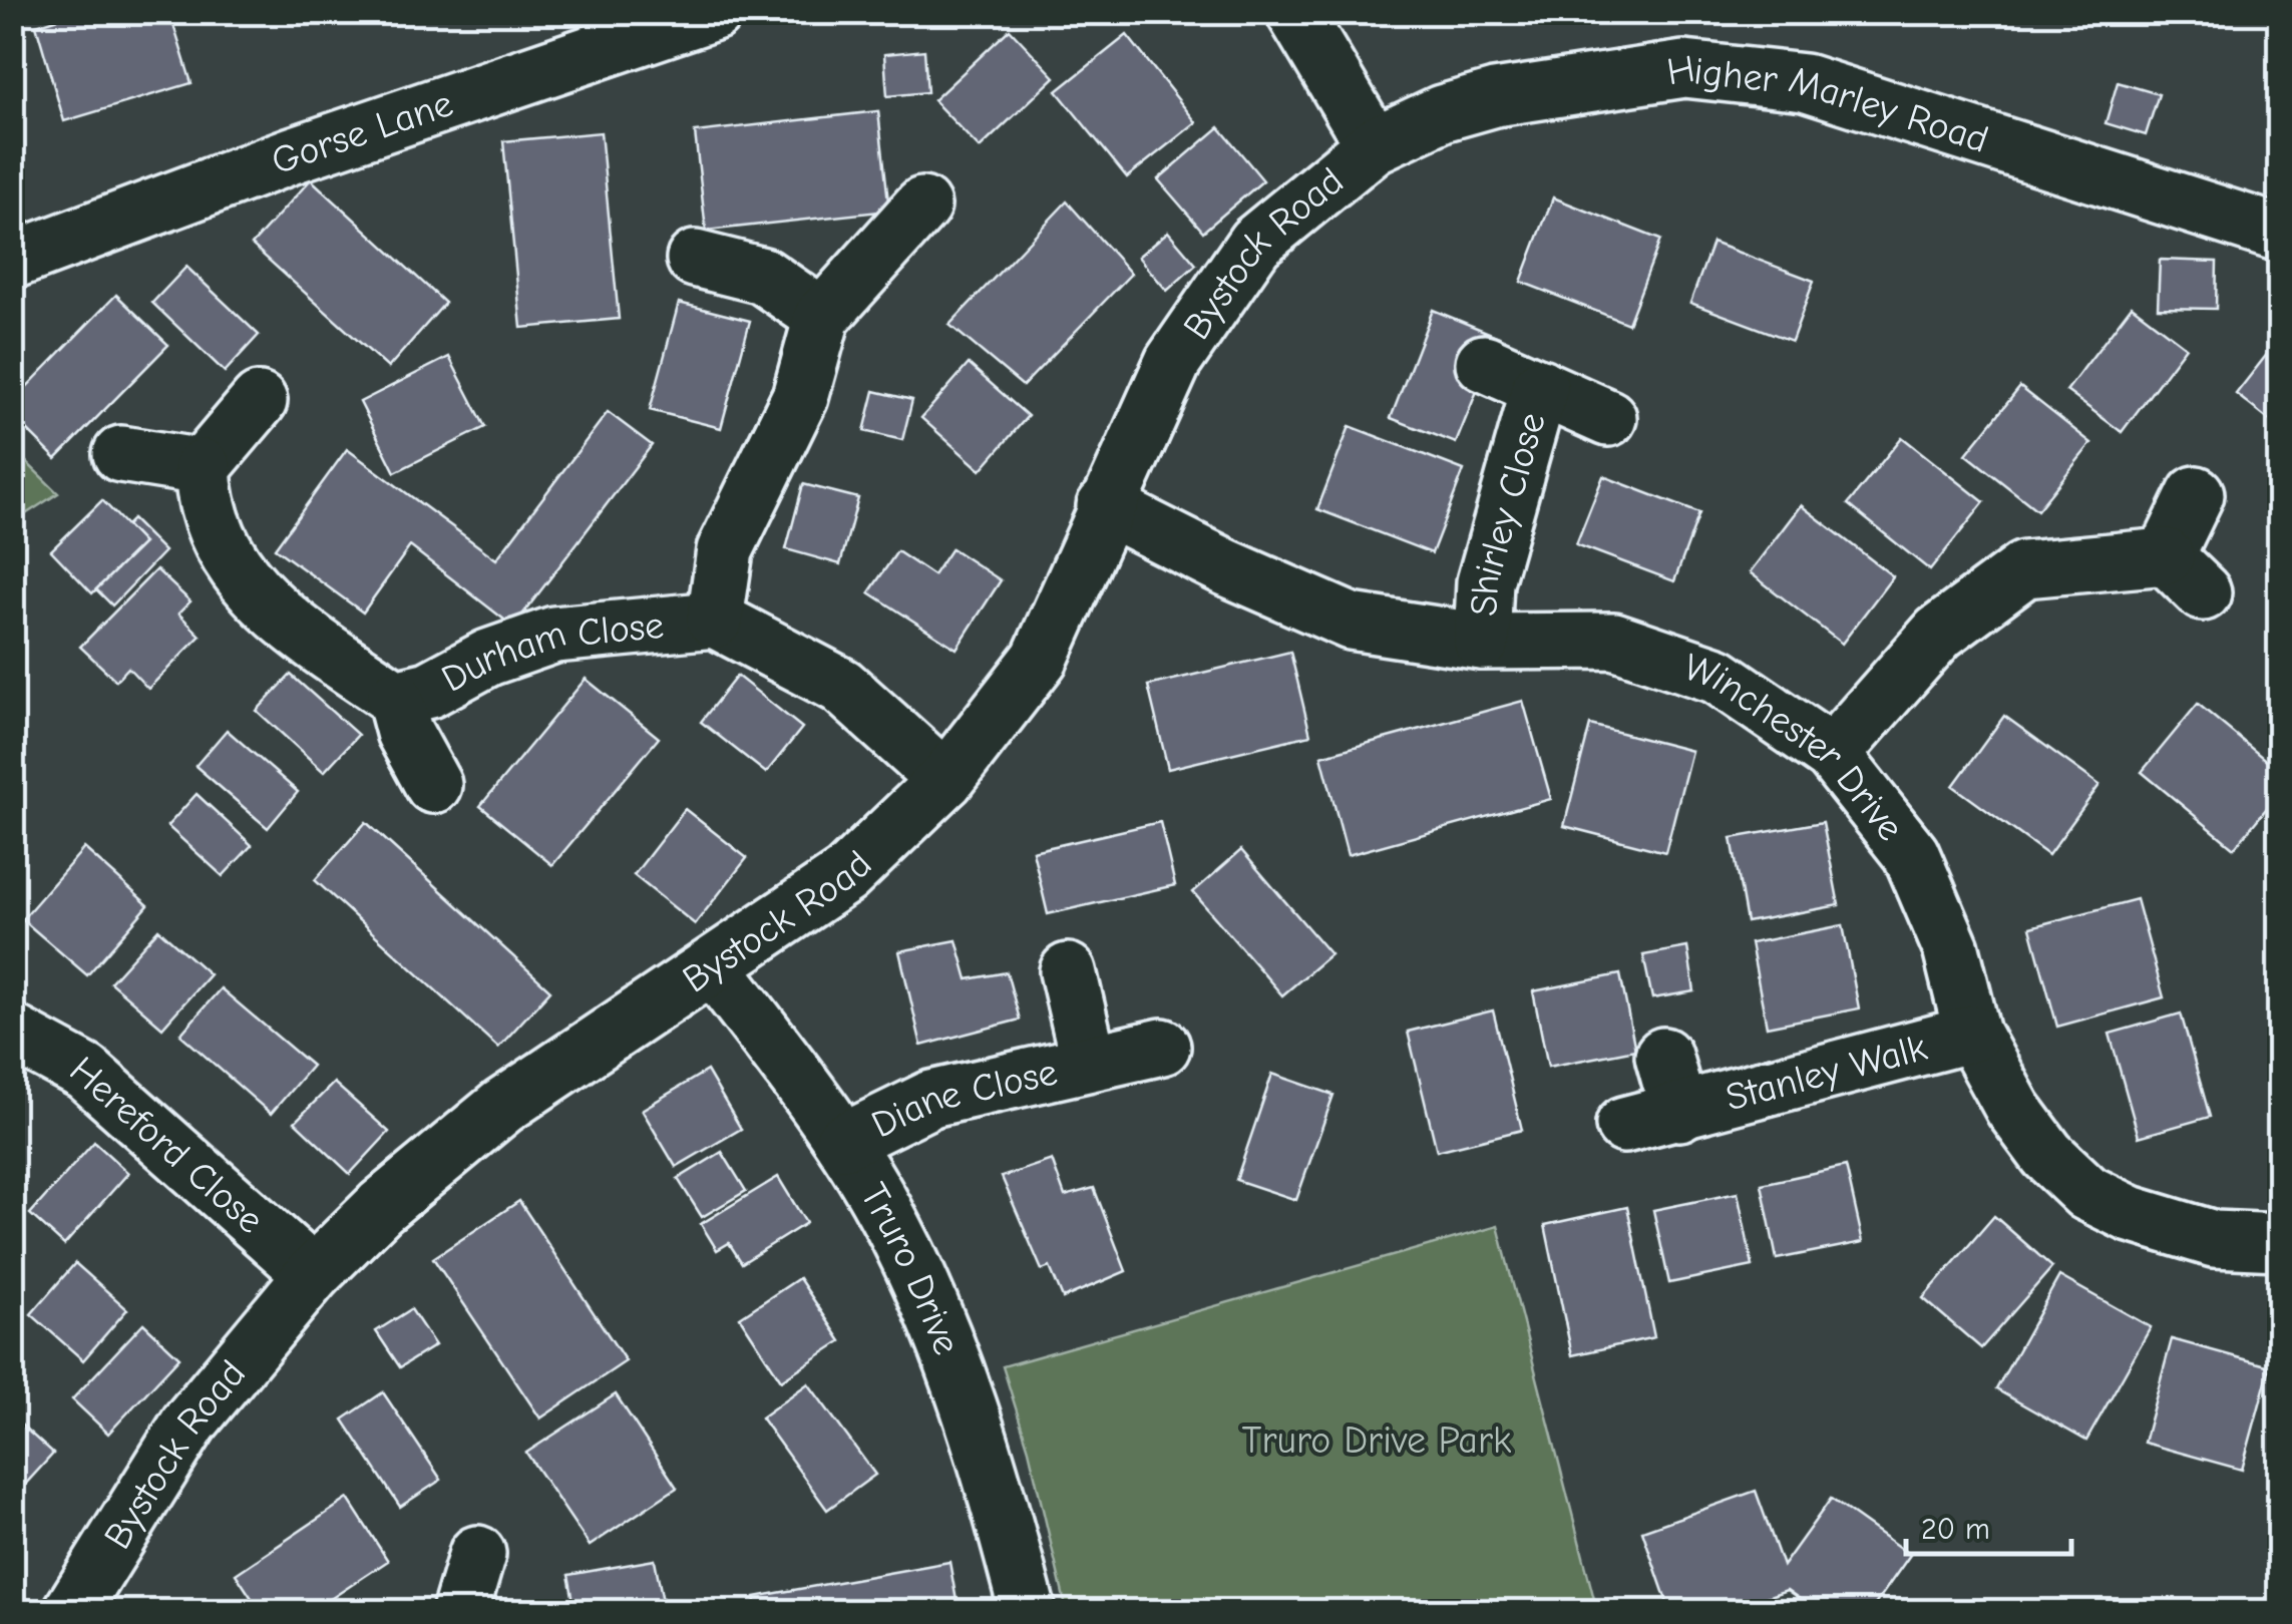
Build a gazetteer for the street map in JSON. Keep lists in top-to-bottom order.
{
  "streets": {
    "street": [
      "Higher Marley Road",
      "Gorse Lane",
      "Bystock Road",
      "Shirley Close",
      "Durham Close",
      "Winchester Drive",
      "Stanley Walk",
      "Diane Close",
      "Hereford Close",
      "Truro Drive"
    ]
  },
  "crossings": [
    ["Higher Marley Road", "Bystock Road"],
    ["Bystock Road", "Durham Close"],
    ["Bystock Road", "Winchester Drive"],
    ["Bystock Road", "Hereford Close"],
    ["Bystock Road", "Truro Drive"],
    ["Shirley Close", "Winchester Drive"],
    ["Winchester Drive", "Stanley Walk"],
    ["Diane Close", "Truro Drive"]
  ],
  "parks": ["Truro Drive Park"],
  "scale_bar": "20 m"
}
